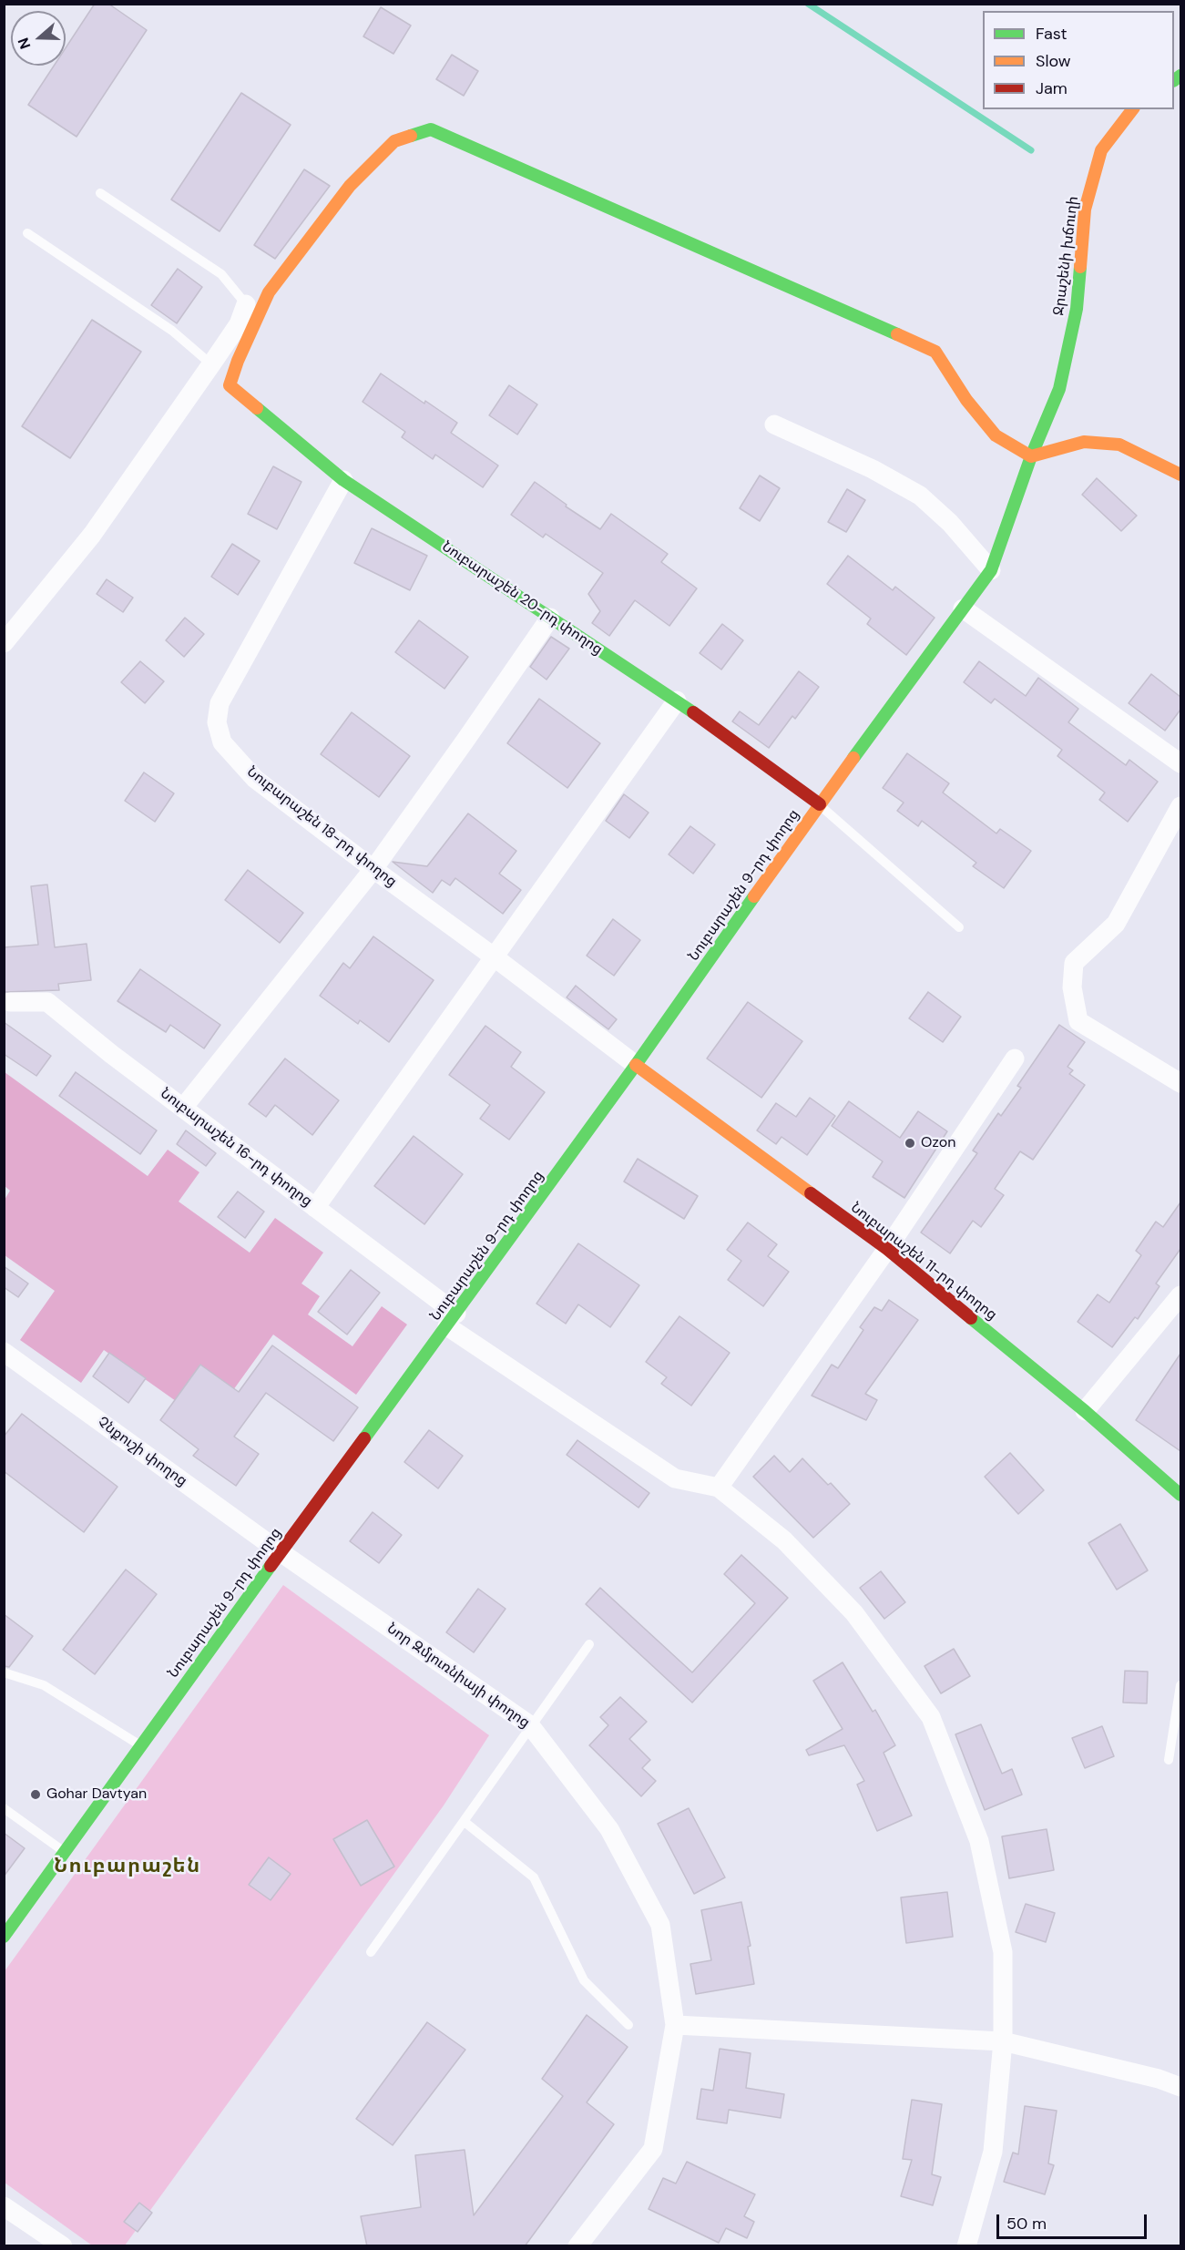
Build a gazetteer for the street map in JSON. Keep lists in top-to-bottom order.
{
  "streets": {
    "street": [
      "Ջրաշենի խճուղի",
      "Նուբարաշեն 20-րդ փողոց",
      "Նուբարաշեն 18-րդ փողոց",
      "Նուբարաշեն 9-րդ փողոց",
      "Նուբարաշեն 16-րդ փողոց",
      "Նուբարաշեն 11-րդ փողոց",
      "Չնքուշի փողոց",
      "Նոր Զմյուռնիայի փողոց"
    ]
  },
  "crossings": [
    ["Ջրաշենի խճուղի", "Նուբարաշեն 20-րդ փողոց"],
    ["Ջրաշենի խճուղի", "Նուբարաշեն 9-րդ փողոց"],
    ["Նուբարաշեն 20-րդ փողոց", "Նուբարաշեն 18-րդ փողոց"],
    ["Նուբարաշեն 20-րդ փողոց", "Նուբարաշեն 9-րդ փողոց"],
    ["Նուբարաշեն 18-րդ փողոց", "Նուբարաշեն 9-րդ փողոց"],
    ["Նուբարաշեն 18-րդ փողոց", "Նուբարաշեն 11-րդ փողոց"],
    ["Նուբարաշեն 9-րդ փողոց", "Նուբարաշեն 16-րդ փողոց"],
    ["Նուբարաշեն 9-րդ փողոց", "Նուբարաշեն 11-րդ փողոց"],
    ["Նուբարաշեն 9-րդ փողոց", "Չնքուշի փողոց"],
    ["Նուբարաշեն 9-րդ փողոց", "Նոր Զմյուռնիայի փողոց"],
    ["Չնքուշի փողոց", "Նոր Զմյուռնիայի փողոց"]
  ],
  "districts": ["Նուբարաշեն"],
  "places": ["Ozon", "Gohar Davtyan"],
  "legend": ["Fast", "Slow", "Jam"],
  "scale_bar": "50 m",
  "north": "left"
}
